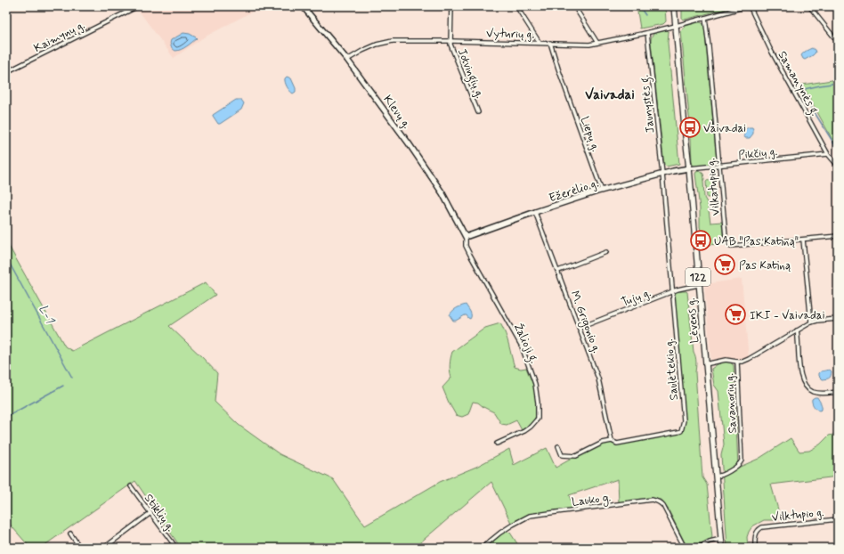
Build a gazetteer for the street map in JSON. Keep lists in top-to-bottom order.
{
  "streets": {
    "main road": [
      "Klevų g.",
      "Ežerėlio g.",
      "122",
      "Lėvens g."
    ],
    "street": [
      "Vyturių g.",
      "Kaimynų g.",
      "Jotvingių g.",
      "Samanynės g.",
      "Jaunystės g.",
      "Liepų g.",
      "Pikčių g.",
      "Vilkatupio g.",
      "Tujų g.",
      "M. Grigonio g.",
      "Žalioji g.",
      "Saulėtekio g.",
      "Savanorių g.",
      "Lauko g.",
      "Stiklių g.",
      "Vilktupio g."
    ]
  },
  "crossings": [
    ["Vyturių g.", "Jotvingių g."],
    ["Vyturių g.", "Jaunystės g."],
    ["Vyturių g.", "Klevų g."],
    ["Vyturių g.", "Liepų g."],
    ["Vyturių g.", "Vilkatupio g."],
    ["Vyturių g.", "Lėvens g."],
    ["Samanynės g.", "Pikčių g."],
    ["Jaunystės g.", "Ežerėlio g."],
    ["Jaunystės g.", "Saulėtekio g."],
    ["Klevų g.", "Ežerėlio g."],
    ["Klevų g.", "Žalioji g."],
    ["Liepų g.", "Ežerėlio g."],
    ["Pikčių g.", "Vilkatupio g."],
    ["Pikčių g.", "Ežerėlio g."],
    ["Pikčių g.", "Lėvens g."],
    ["Ežerėlio g.", "Lėvens g."],
    ["Ežerėlio g.", "M. Grigonio g."],
    ["Ežerėlio g.", "Žalioji g."],
    ["Ežerėlio g.", "Saulėtekio g."],
    ["Tujų g.", "Lėvens g."],
    ["Tujų g.", "M. Grigonio g."],
    ["Tujų g.", "Saulėtekio g."],
    ["Lėvens g.", "Savanorių g."],
    ["M. Grigonio g.", "Saulėtekio g."]
  ],
  "districts": ["Vaivadai"],
  "water": ["L-1"],
  "places": {
    "bus stop": ["Vaivadai", "UAB \"Pas Katiną\""],
    "supermarket": ["Pas Katiną", "IKI - Vaivadai"]
  }
}
